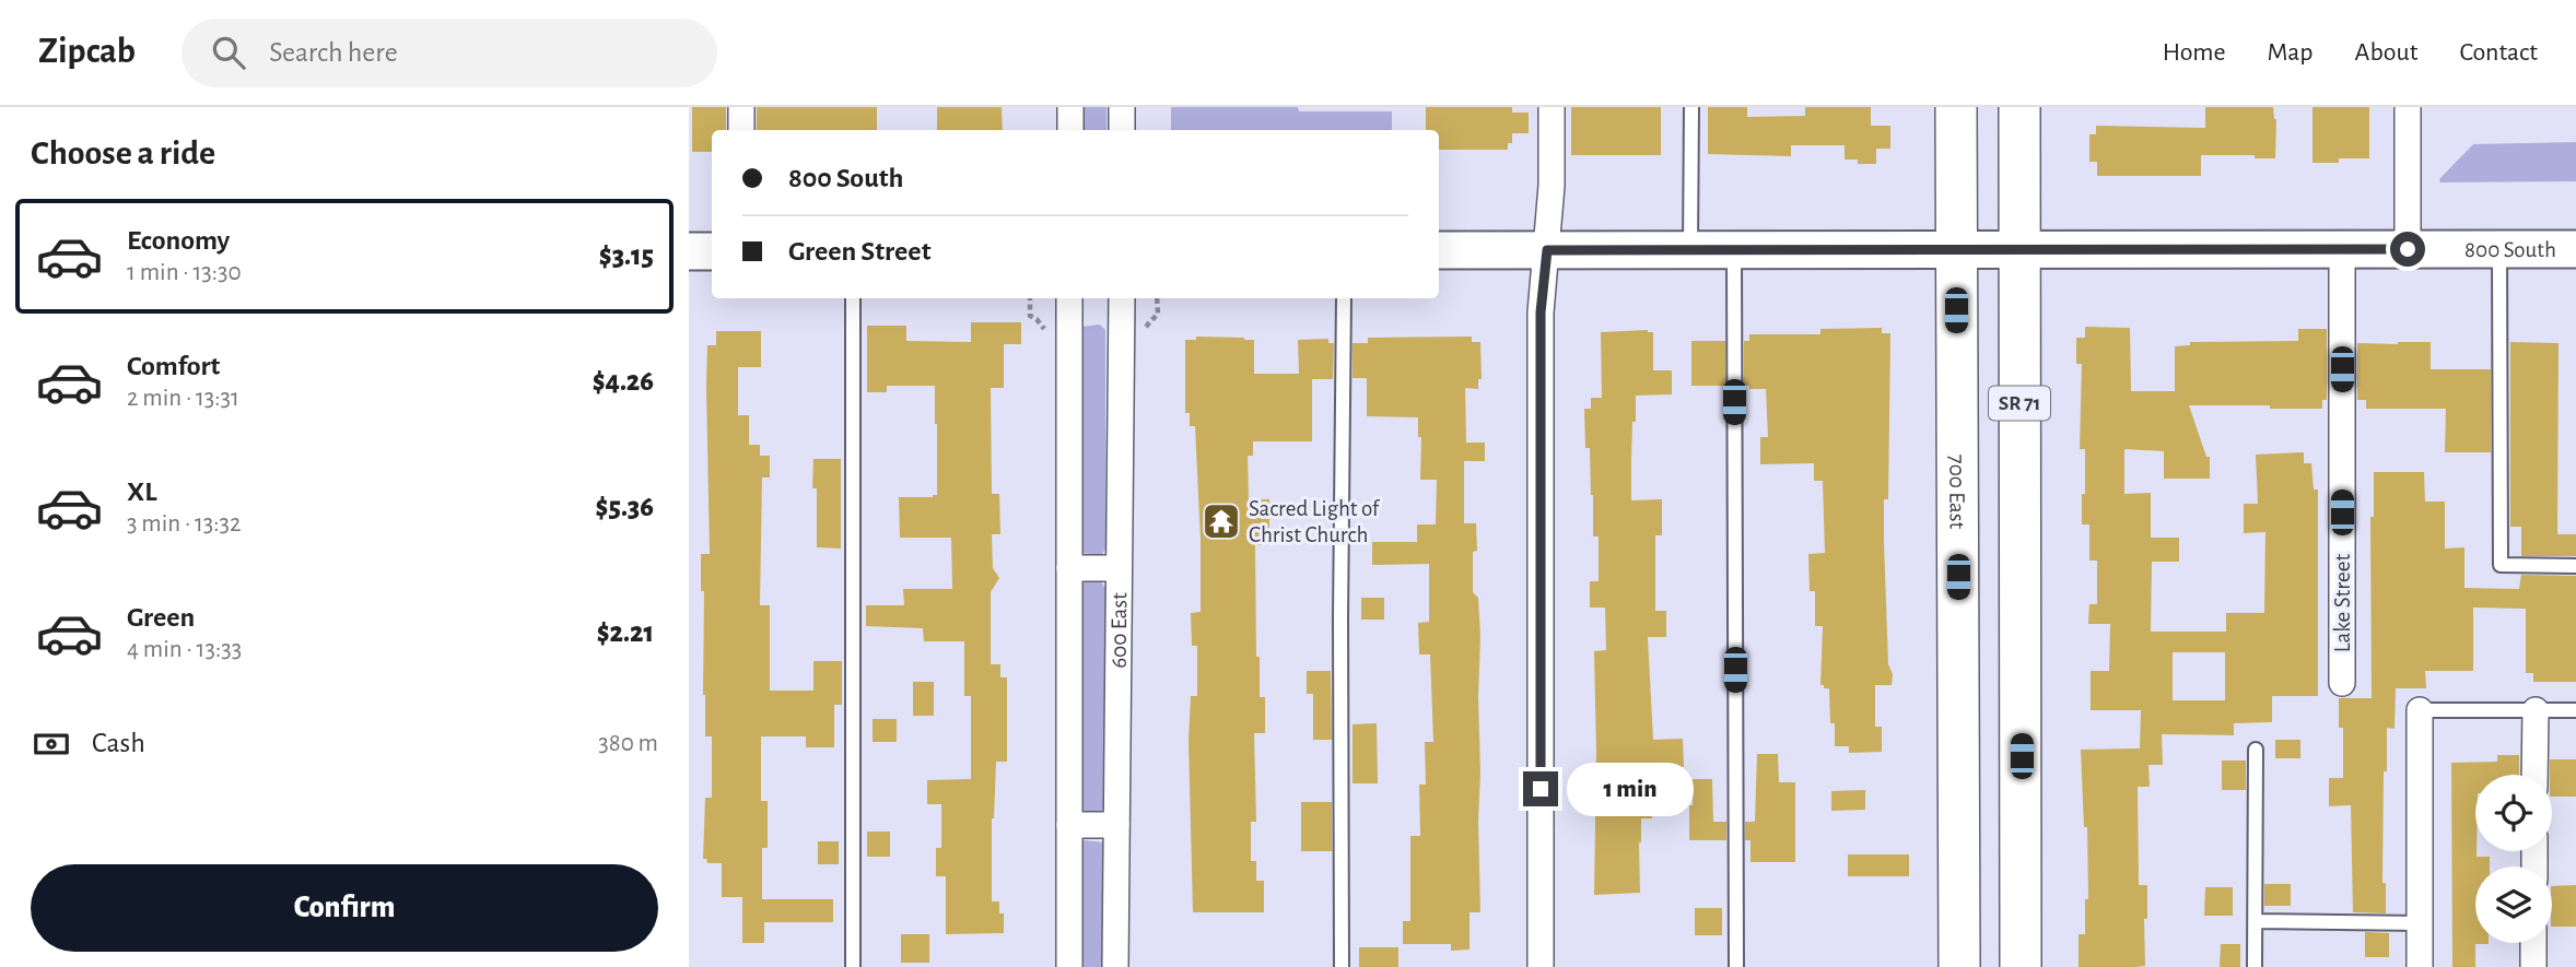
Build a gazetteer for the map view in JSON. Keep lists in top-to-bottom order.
{
  "streets": {
    "main road": ["800 South", "SR 71", "700 East"],
    "street": ["Lake Street", "600 East"]
  },
  "crossings": [
    ["800 South", "SR 71"],
    ["800 South", "700 East"],
    ["800 South", "Lake Street"]
  ],
  "places": {
    "temple": ["Sacred Light of Christ Church"]
  },
  "page": {
    "header": "Zipcab",
    "search": "Search here",
    "nav": [
      "Home",
      "Map",
      "About",
      "Contact"
    ],
    "heading": "Choose a ride",
    "banner": ["800 South", "Green Street"],
    "list": [
      {
        "name": "Economy",
        "note": "1 min · 13:30",
        "value": "$3.15"
      },
      {
        "name": "Comfort",
        "note": "2 min · 13:31",
        "value": "$4.26"
      },
      {
        "name": "XL",
        "note": "3 min · 13:32",
        "value": "$5.36"
      },
      {
        "name": "Green",
        "note": "4 min · 13:33",
        "value": "$2.21"
      }
    ],
    "pay": ["Cash", "380 m"],
    "bubble": "1 min",
    "buttons": "Confirm"
  }
}
